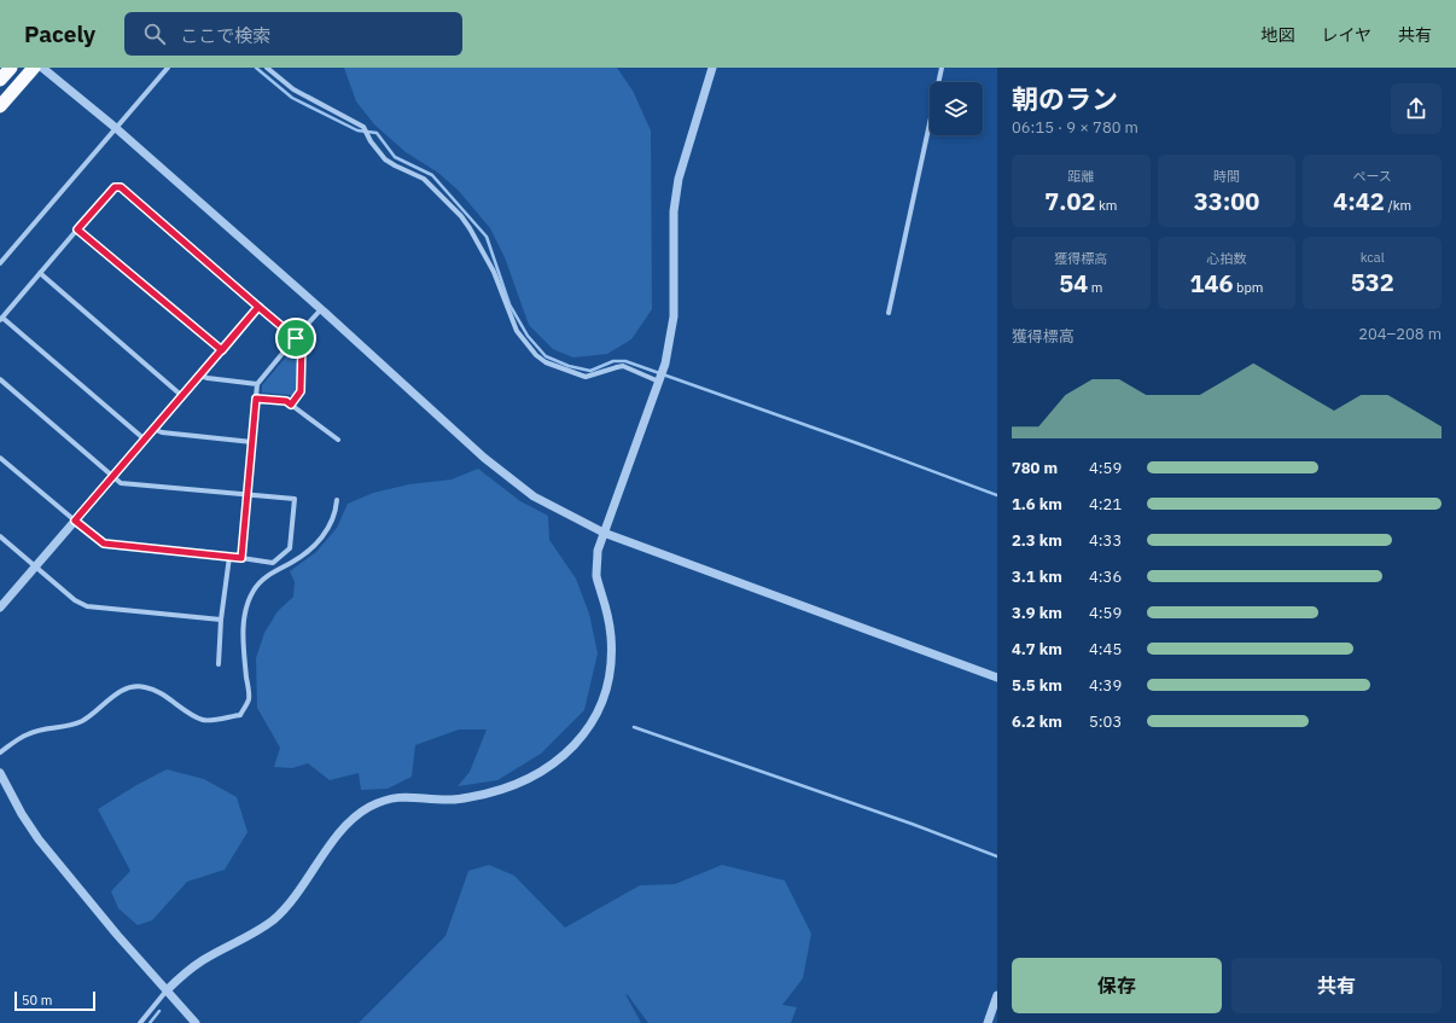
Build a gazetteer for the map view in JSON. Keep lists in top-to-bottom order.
{
  "scale_bar": "50 m",
  "page": {
    "header": "Pacely",
    "search": "ここで検索",
    "nav": ["地図", "レイヤ", "共有"],
    "heading": ["朝のラン", "06:15 · 9 × 780 m"],
    "stats": [
      ["距離", "7.02 km"],
      ["時間", "33:00"],
      ["ペース", "4:42 /km"],
      ["獲得標高", "54 m"],
      ["心拍数", "146 bpm"],
      ["kcal", "532"]
    ],
    "chart": ["獲得標高", "204–208 m"],
    "list": [
      {
        "name": "780 m",
        "note": "4:59"
      },
      {
        "name": "1.6 km",
        "note": "4:21"
      },
      {
        "name": "2.3 km",
        "note": "4:33"
      },
      {
        "name": "3.1 km",
        "note": "4:36"
      },
      {
        "name": "3.9 km",
        "note": "4:59"
      },
      {
        "name": "4.7 km",
        "note": "4:45"
      },
      {
        "name": "5.5 km",
        "note": "4:39"
      },
      {
        "name": "6.2 km",
        "note": "5:03"
      }
    ],
    "buttons": ["保存", "共有"],
    "scale": "50 m"
  }
}
